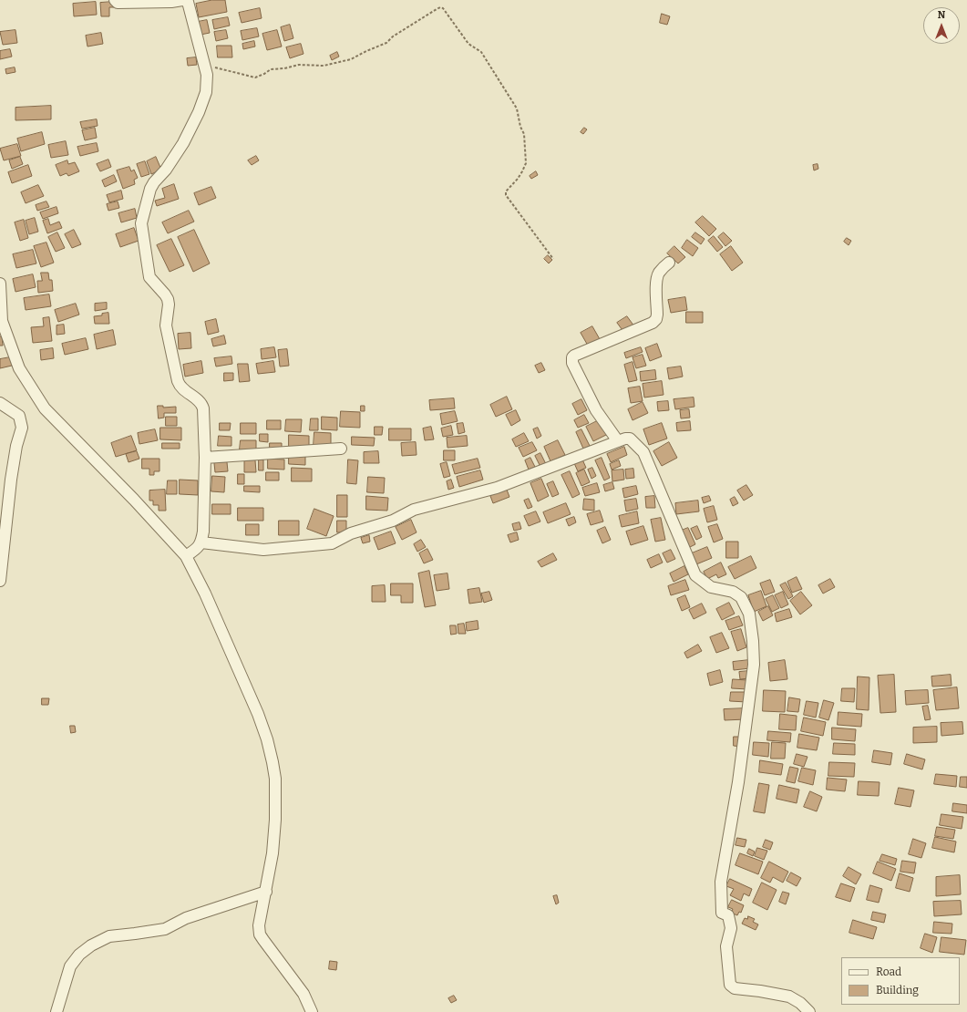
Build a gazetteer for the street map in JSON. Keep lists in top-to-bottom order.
{
  "legend": ["Road", "Building"],
  "north": "top"
}
